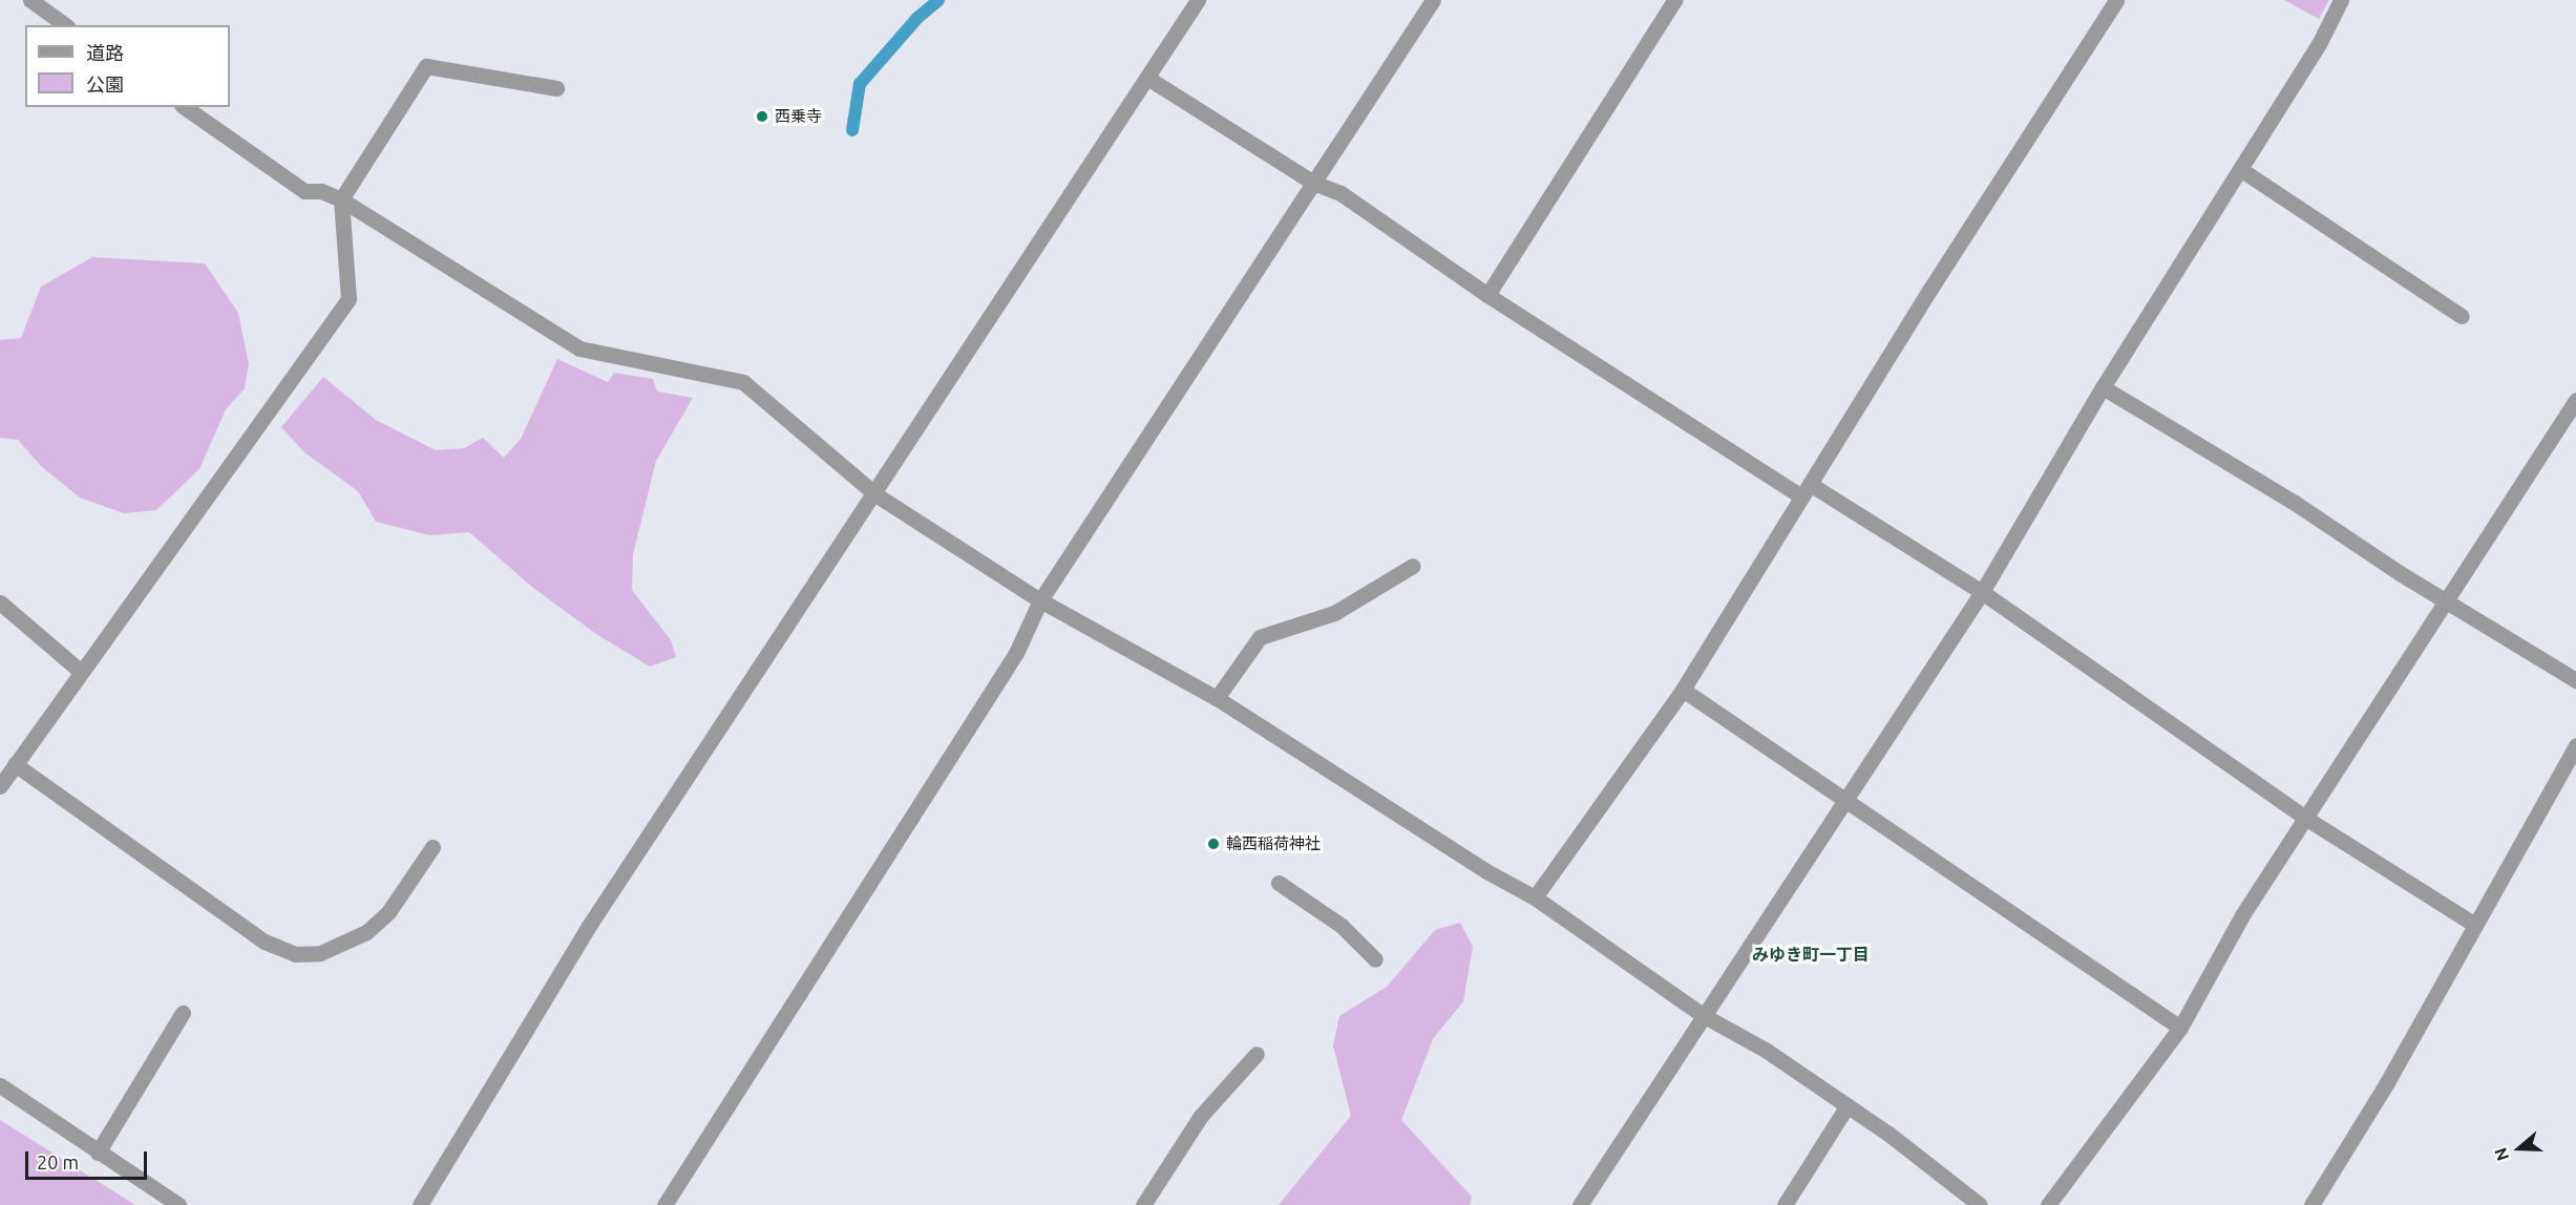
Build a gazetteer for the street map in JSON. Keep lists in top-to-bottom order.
{
  "districts": ["みゆき町一丁目"],
  "places": ["西乗寺", "輪西稲荷神社"],
  "legend": ["道路", "公園"],
  "scale_bar": "20 m",
  "north": "left"
}
